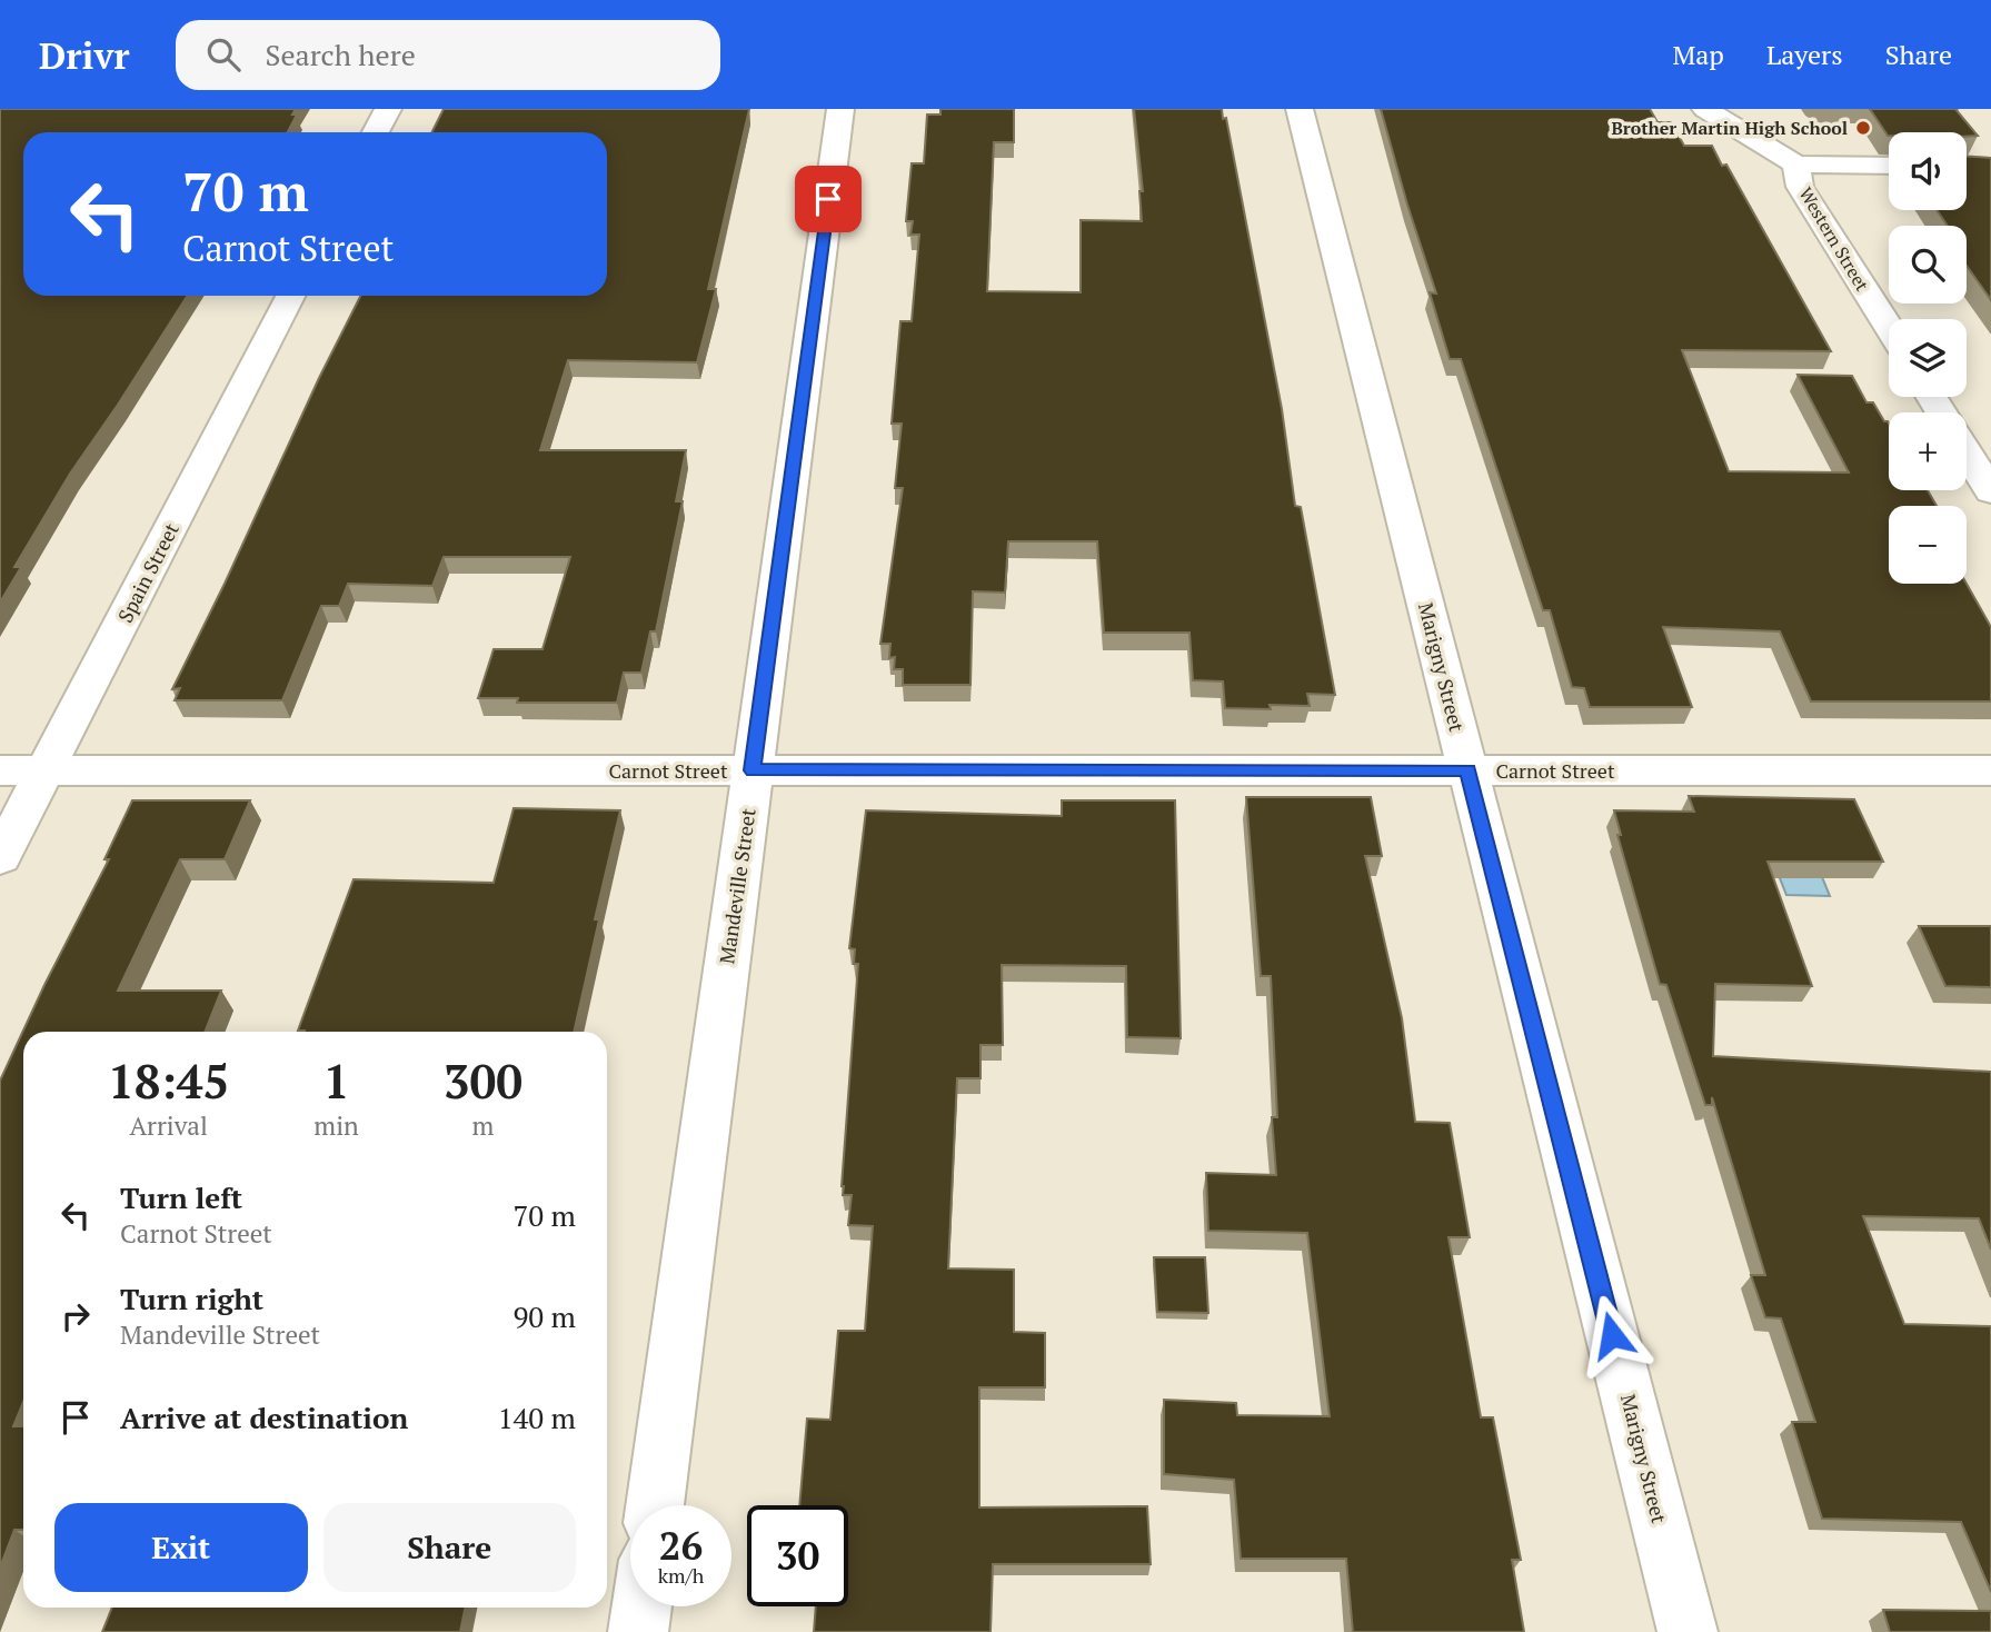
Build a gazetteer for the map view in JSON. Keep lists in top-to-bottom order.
{
  "streets": {
    "street": [
      "Western Street",
      "Spain Street",
      "Marigny Street",
      "Carnot Street",
      "Mandeville Street"
    ]
  },
  "crossings": [
    ["Spain Street", "Carnot Street"],
    ["Marigny Street", "Carnot Street"],
    ["Carnot Street", "Mandeville Street"]
  ],
  "places": ["Brother Martin High School"],
  "page": {
    "header": "Drivr",
    "search": "Search here",
    "nav": ["Map", "Layers", "Share"],
    "map_buttons": ["+", "−"],
    "turn": ["70 m", "Carnot Street"],
    "eta": [
      "18:45",
      "Arrival",
      "1",
      "min",
      "300",
      "m"
    ],
    "list": [
      {
        "name": "Turn left",
        "note": "Carnot Street",
        "value": "70 m"
      },
      {
        "name": "Turn right",
        "note": "Mandeville Street",
        "value": "90 m"
      },
      {
        "name": "Arrive at destination",
        "value": "140 m"
      }
    ],
    "buttons": ["Exit", "Share"],
    "speed": "26 km/h",
    "limit": "30"
  }
}
